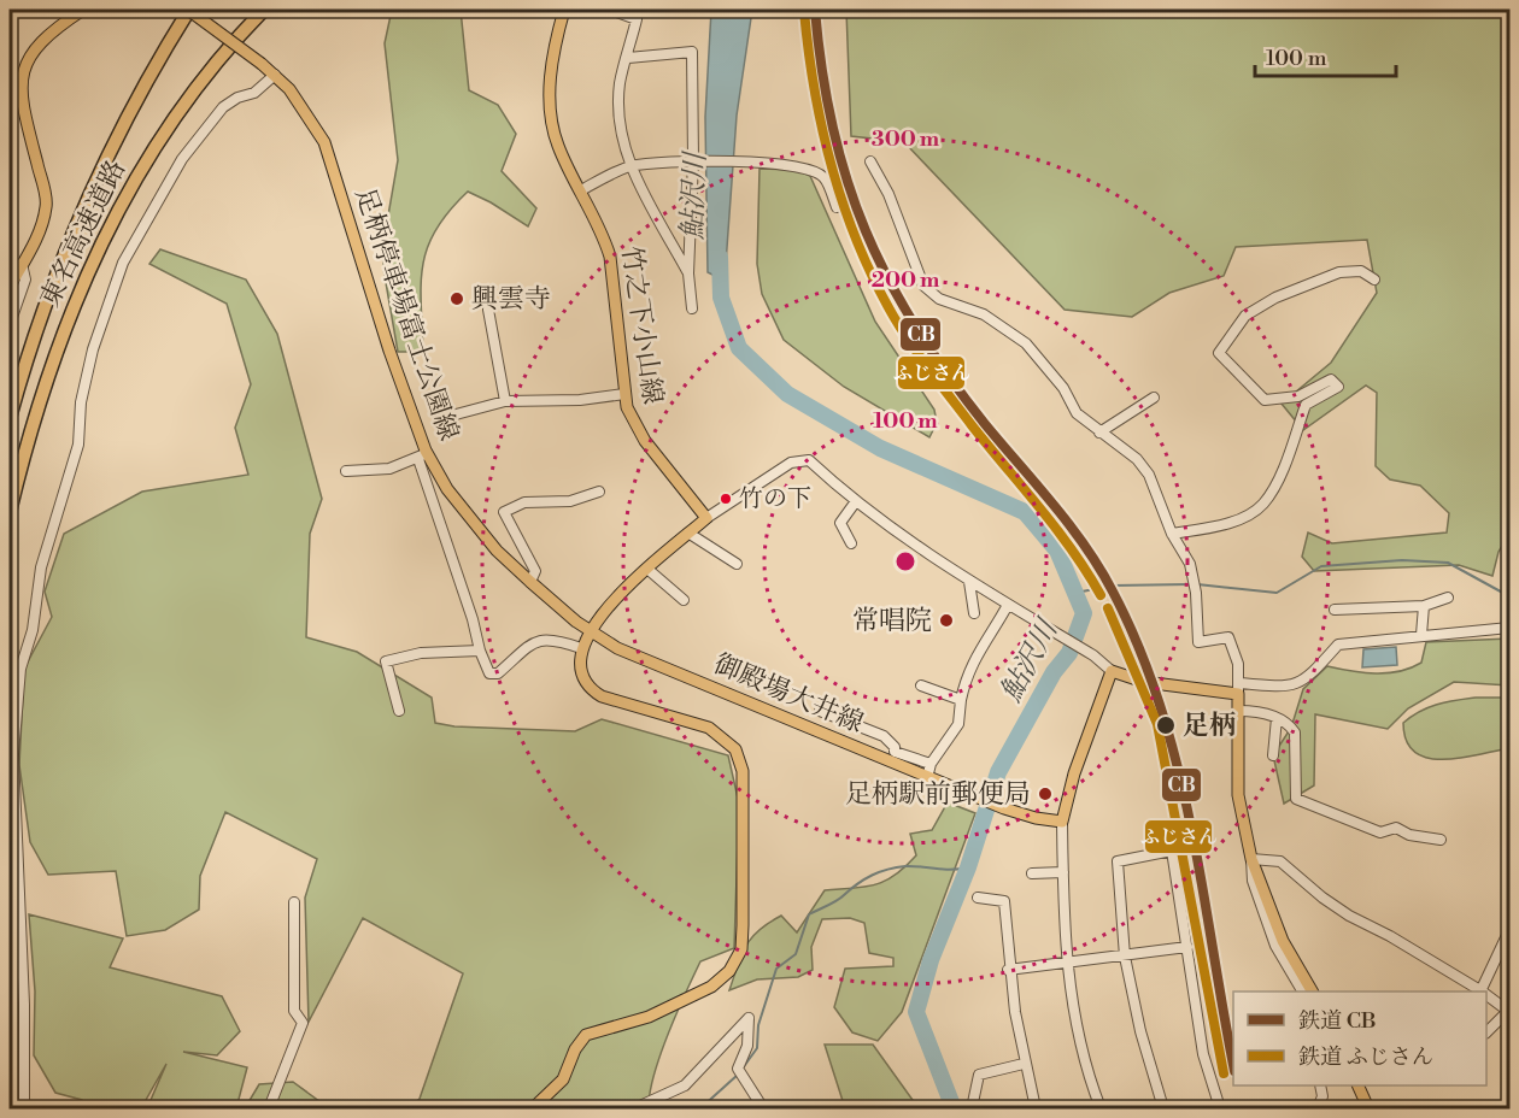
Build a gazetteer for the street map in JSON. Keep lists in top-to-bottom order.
{
  "streets": {
    "highway": ["東名高速道路"],
    "main road": ["足柄停車場富士公園線", "竹之下小山線", "御殿場大井線"]
  },
  "crossings": [
    ["東名高速道路", "足柄停車場富士公園線"],
    ["足柄停車場富士公園線", "御殿場大井線"]
  ],
  "water": ["鮎沢川"],
  "places": [
    "興雲寺",
    "竹の下",
    "常唱院",
    "足柄",
    "足柄駅前郵便局"
  ],
  "lines": ["rail line CB", "rail line ふじさん"],
  "legend": ["鉄道 CB", "鉄道 ふじさん"],
  "scale_bar": "100 m",
  "rings": ["300 m", "200 m", "100 m"]
}
